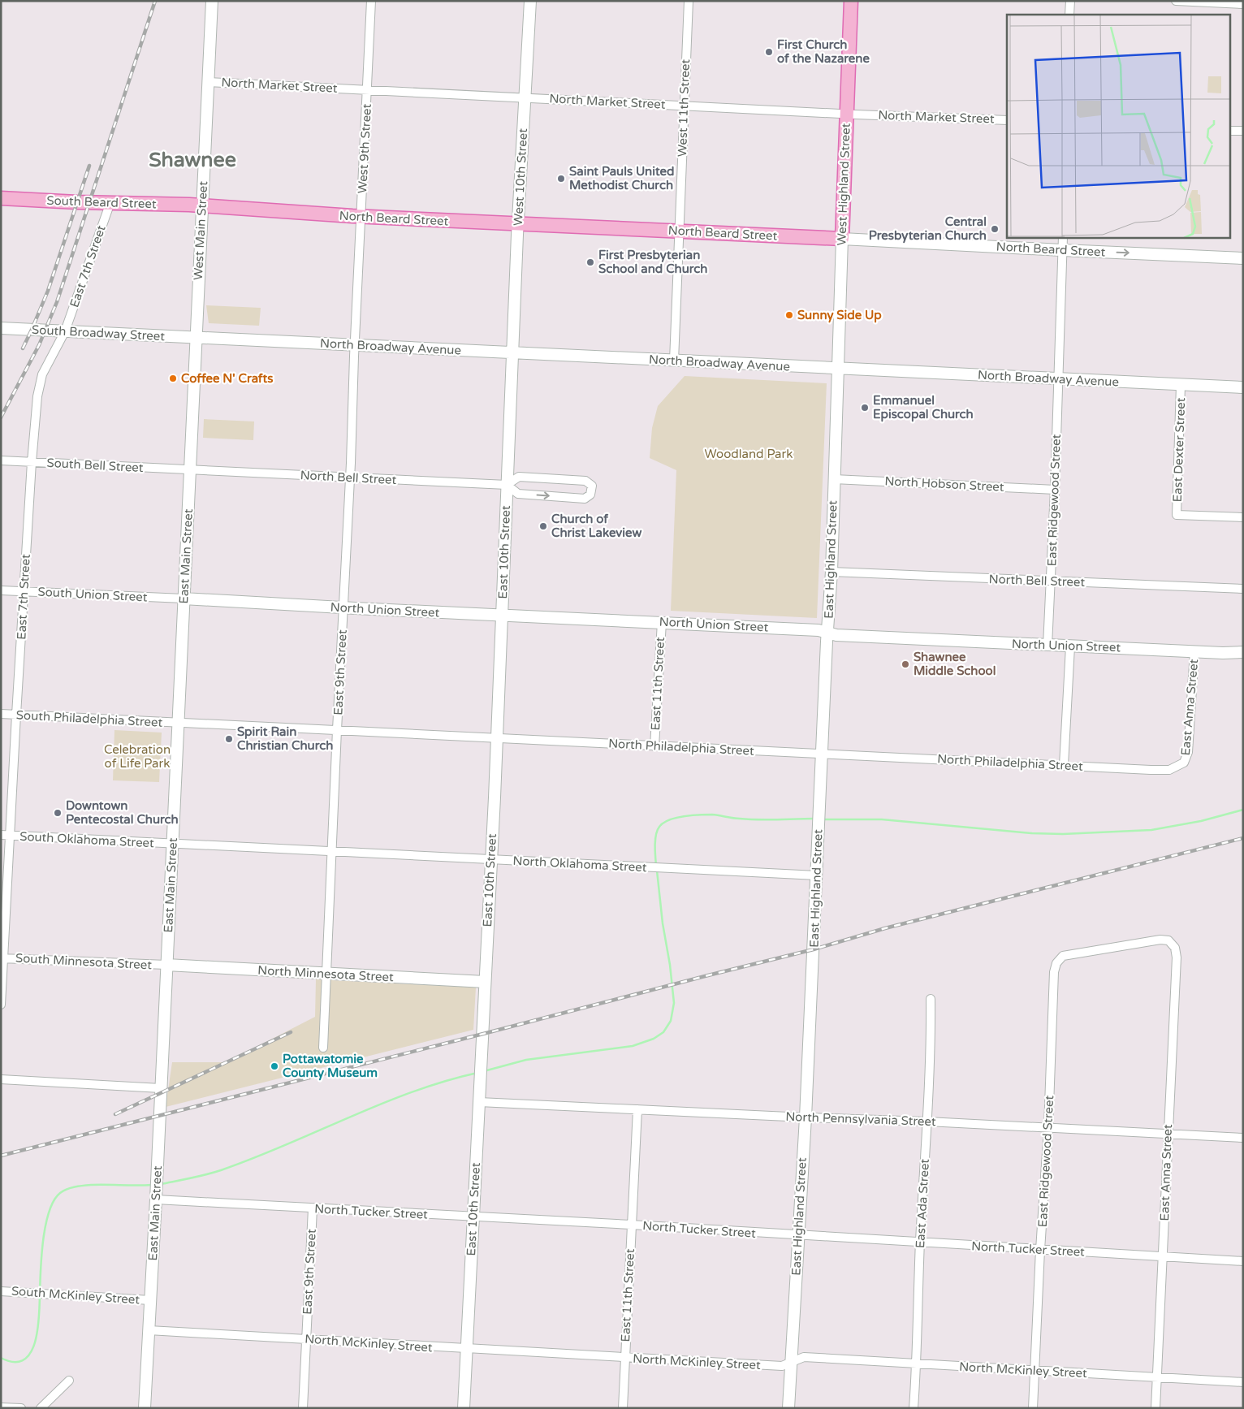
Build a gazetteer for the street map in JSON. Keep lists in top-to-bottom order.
{
  "streets": {
    "main road": ["West Highland Street", "South Beard Street", "North Beard Street"],
    "street": [
      "North Market Street",
      "West 11th Street",
      "West 9th Street",
      "West 10th Street",
      "West Main Street",
      "East 7th Street",
      "South Broadway Street",
      "North Broadway Avenue",
      "East Dexter Street",
      "South Bell Street",
      "North Bell Street",
      "North Hobson Street",
      "East Ridgewood Street",
      "East 10th Street",
      "East Main Street",
      "East Highland Street",
      "South Union Street",
      "North Union Street",
      "East 9th Street",
      "East 11th Street",
      "East Anna Street",
      "South Philadelphia Street",
      "North Philadelphia Street",
      "South Oklahoma Street",
      "North Oklahoma Street",
      "South Minnesota Street",
      "North Minnesota Street",
      "North Pennsylvania Street",
      "East Ada Street",
      "North Tucker Street",
      "South McKinley Street",
      "North McKinley Street"
    ]
  },
  "crossings": [
    ["North Market Street", "West 11th Street"],
    ["North Market Street", "West 9th Street"],
    ["North Market Street", "West 10th Street"],
    ["North Market Street", "West Highland Street"],
    ["North Market Street", "West Main Street"],
    ["West 11th Street", "North Beard Street"],
    ["West 11th Street", "North Broadway Avenue"],
    ["West 9th Street", "North Beard Street"],
    ["West 9th Street", "North Broadway Avenue"],
    ["West 9th Street", "East 9th Street"],
    ["West 10th Street", "North Beard Street"],
    ["West 10th Street", "North Broadway Avenue"],
    ["West 10th Street", "East 10th Street"],
    ["West Highland Street", "North Beard Street"],
    ["West Highland Street", "North Broadway Avenue"],
    ["West Highland Street", "East Highland Street"],
    ["South Beard Street", "North Beard Street"],
    ["South Beard Street", "West Main Street"],
    ["South Beard Street", "East 7th Street"],
    ["North Beard Street", "West Main Street"],
    ["North Beard Street", "East Ridgewood Street"],
    ["West Main Street", "South Broadway Street"],
    ["West Main Street", "North Broadway Avenue"],
    ["West Main Street", "East Main Street"],
    ["East 7th Street", "South Broadway Street"],
    ["East 7th Street", "South Bell Street"],
    ["East 7th Street", "South Union Street"],
    ["East 7th Street", "South Philadelphia Street"],
    ["East 7th Street", "South Oklahoma Street"],
    ["East 7th Street", "South Minnesota Street"],
    ["South Broadway Street", "North Broadway Avenue"],
    ["South Broadway Street", "East Main Street"],
    ["North Broadway Avenue", "East Dexter Street"],
    ["North Broadway Avenue", "East Ridgewood Street"],
    ["North Broadway Avenue", "East 10th Street"],
    ["North Broadway Avenue", "East Main Street"],
    ["North Broadway Avenue", "East Highland Street"],
    ["North Broadway Avenue", "East 9th Street"],
    ["South Bell Street", "North Bell Street"],
    ["South Bell Street", "East Main Street"],
    ["North Bell Street", "East Ridgewood Street"],
    ["North Bell Street", "East 10th Street"],
    ["North Bell Street", "East Main Street"],
    ["North Bell Street", "East Highland Street"],
    ["North Bell Street", "East 9th Street"],
    ["North Hobson Street", "East Ridgewood Street"],
    ["North Hobson Street", "East Highland Street"],
    ["East Ridgewood Street", "North Union Street"],
    ["East Ridgewood Street", "East Anna Street"],
    ["East Ridgewood Street", "North Pennsylvania Street"],
    ["East Ridgewood Street", "North Tucker Street"],
    ["East Ridgewood Street", "North McKinley Street"],
    ["East 10th Street", "North Union Street"],
    ["East 10th Street", "North Philadelphia Street"],
    ["East 10th Street", "North Oklahoma Street"],
    ["East 10th Street", "North Minnesota Street"],
    ["East 10th Street", "North Pennsylvania Street"],
    ["East 10th Street", "North Tucker Street"],
    ["East 10th Street", "North McKinley Street"],
    ["East Main Street", "South Union Street"],
    ["East Main Street", "North Union Street"],
    ["East Main Street", "South Philadelphia Street"],
    ["East Main Street", "North Philadelphia Street"],
    ["East Main Street", "South Oklahoma Street"],
    ["East Main Street", "North Oklahoma Street"],
    ["East Main Street", "South Minnesota Street"],
    ["East Main Street", "North Minnesota Street"],
    ["East Main Street", "North Tucker Street"],
    ["East Main Street", "South McKinley Street"],
    ["East Main Street", "North McKinley Street"],
    ["East Highland Street", "North Union Street"],
    ["East Highland Street", "North Philadelphia Street"],
    ["East Highland Street", "North Oklahoma Street"],
    ["East Highland Street", "North Pennsylvania Street"],
    ["East Highland Street", "North Tucker Street"],
    ["East Highland Street", "North McKinley Street"],
    ["South Union Street", "North Union Street"],
    ["North Union Street", "East 9th Street"],
    ["North Union Street", "East 11th Street"],
    ["North Union Street", "East Anna Street"],
    ["East 9th Street", "North Philadelphia Street"],
    ["East 9th Street", "North Oklahoma Street"],
    ["East 9th Street", "North Minnesota Street"],
    ["East 9th Street", "North Tucker Street"],
    ["East 9th Street", "North McKinley Street"],
    ["East 11th Street", "North Philadelphia Street"],
    ["East 11th Street", "North Pennsylvania Street"],
    ["East 11th Street", "North Tucker Street"],
    ["East 11th Street", "North McKinley Street"],
    ["East Anna Street", "North Philadelphia Street"],
    ["East Anna Street", "North Pennsylvania Street"],
    ["East Anna Street", "North Tucker Street"],
    ["East Anna Street", "North McKinley Street"],
    ["South Philadelphia Street", "North Philadelphia Street"],
    ["South Oklahoma Street", "North Oklahoma Street"],
    ["South Minnesota Street", "North Minnesota Street"],
    ["North Pennsylvania Street", "East Ada Street"],
    ["East Ada Street", "North Tucker Street"],
    ["East Ada Street", "North McKinley Street"]
  ],
  "districts": ["Shawnee"],
  "parks": ["Woodland Park", "Celebration of Life Park"],
  "places": [
    "First Church of the Nazarene",
    "Saint Pauls United Methodist Church",
    "Central Presbyterian Church",
    "First Presbyterian School and Church",
    "Sunny Side Up",
    "Coffee N' Crafts",
    "Emmanuel Episcopal Church",
    "Church of Christ Lakeview",
    "Shawnee Middle School",
    "Spirit Rain Christian Church",
    "Downtown Pentecostal Church",
    "Pottawatomie County Museum"
  ]
}
